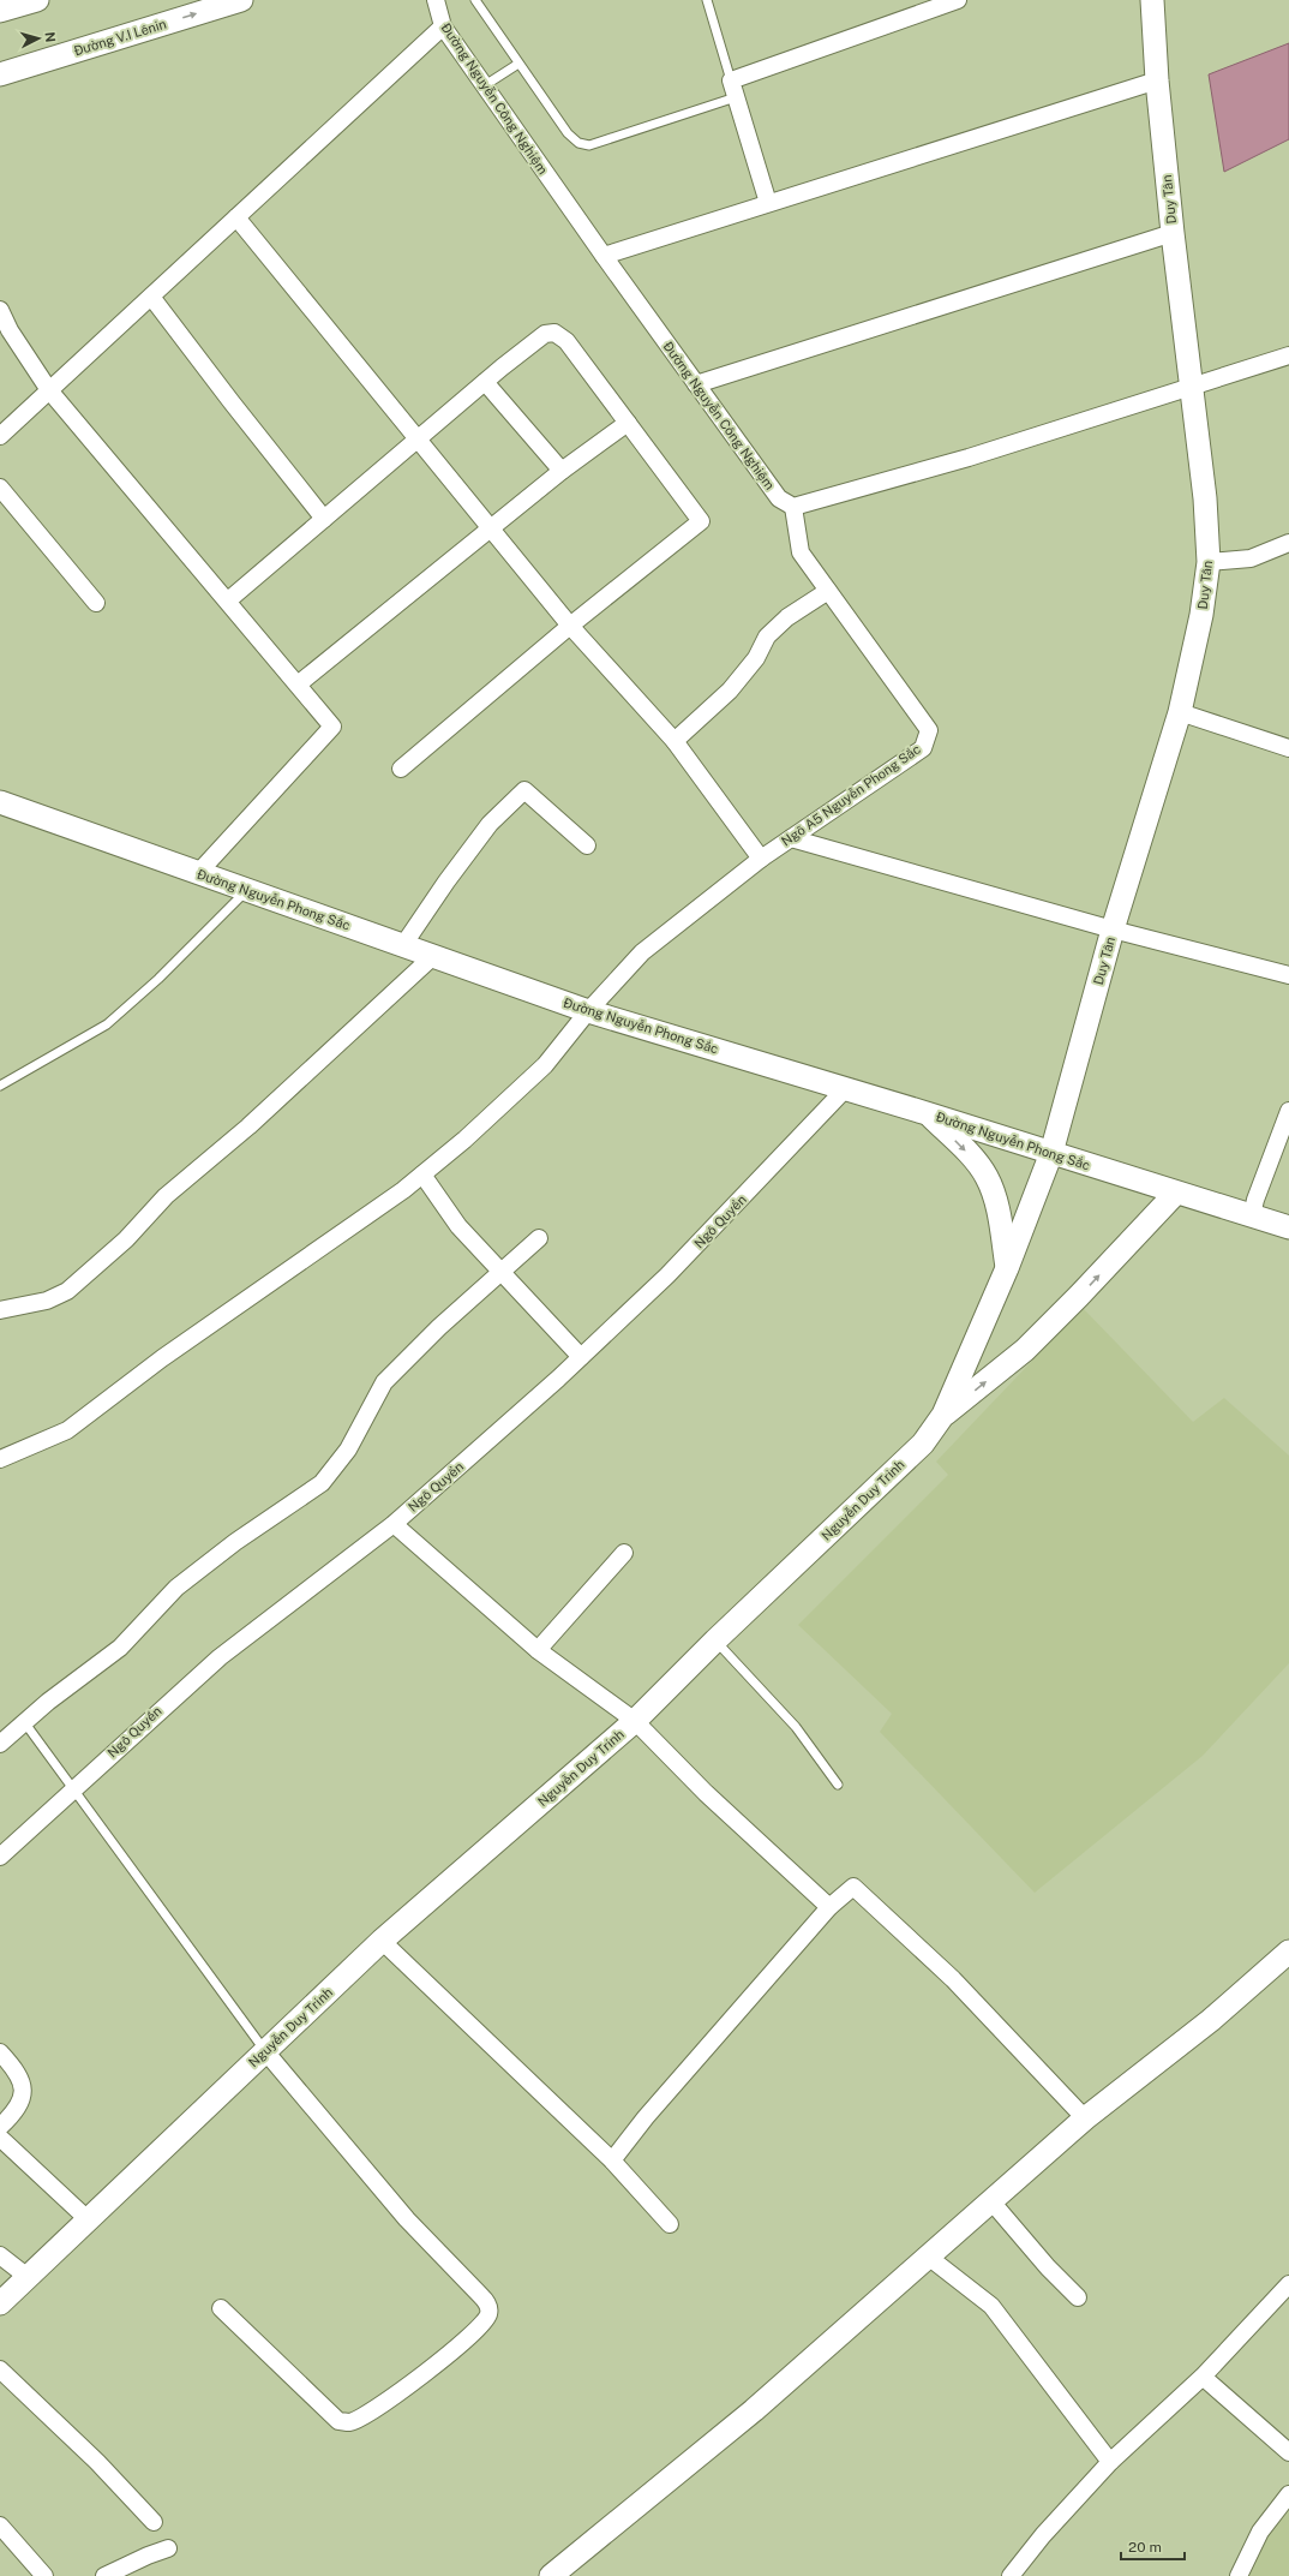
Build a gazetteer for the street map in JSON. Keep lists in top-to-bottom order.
{
  "streets": {
    "street": [
      "Đường V.I Lênin",
      "Đường Nguyễn Công Nghiệm",
      "Duy Tân",
      "Ngõ A5 Nguyễn Phong Sắc",
      "Đường Nguyễn Phong Sắc",
      "Ngô Quyền",
      "Nguyễn Duy Trinh"
    ]
  },
  "crossings": [
    ["Đường Nguyễn Công Nghiệm", "Ngõ A5 Nguyễn Phong Sắc"],
    ["Duy Tân", "Đường Nguyễn Phong Sắc"],
    ["Duy Tân", "Nguyễn Duy Trinh"],
    ["Ngõ A5 Nguyễn Phong Sắc", "Đường Nguyễn Phong Sắc"],
    ["Đường Nguyễn Phong Sắc", "Ngô Quyền"],
    ["Đường Nguyễn Phong Sắc", "Nguyễn Duy Trinh"]
  ],
  "scale_bar": "20 m",
  "north": "right"
}
